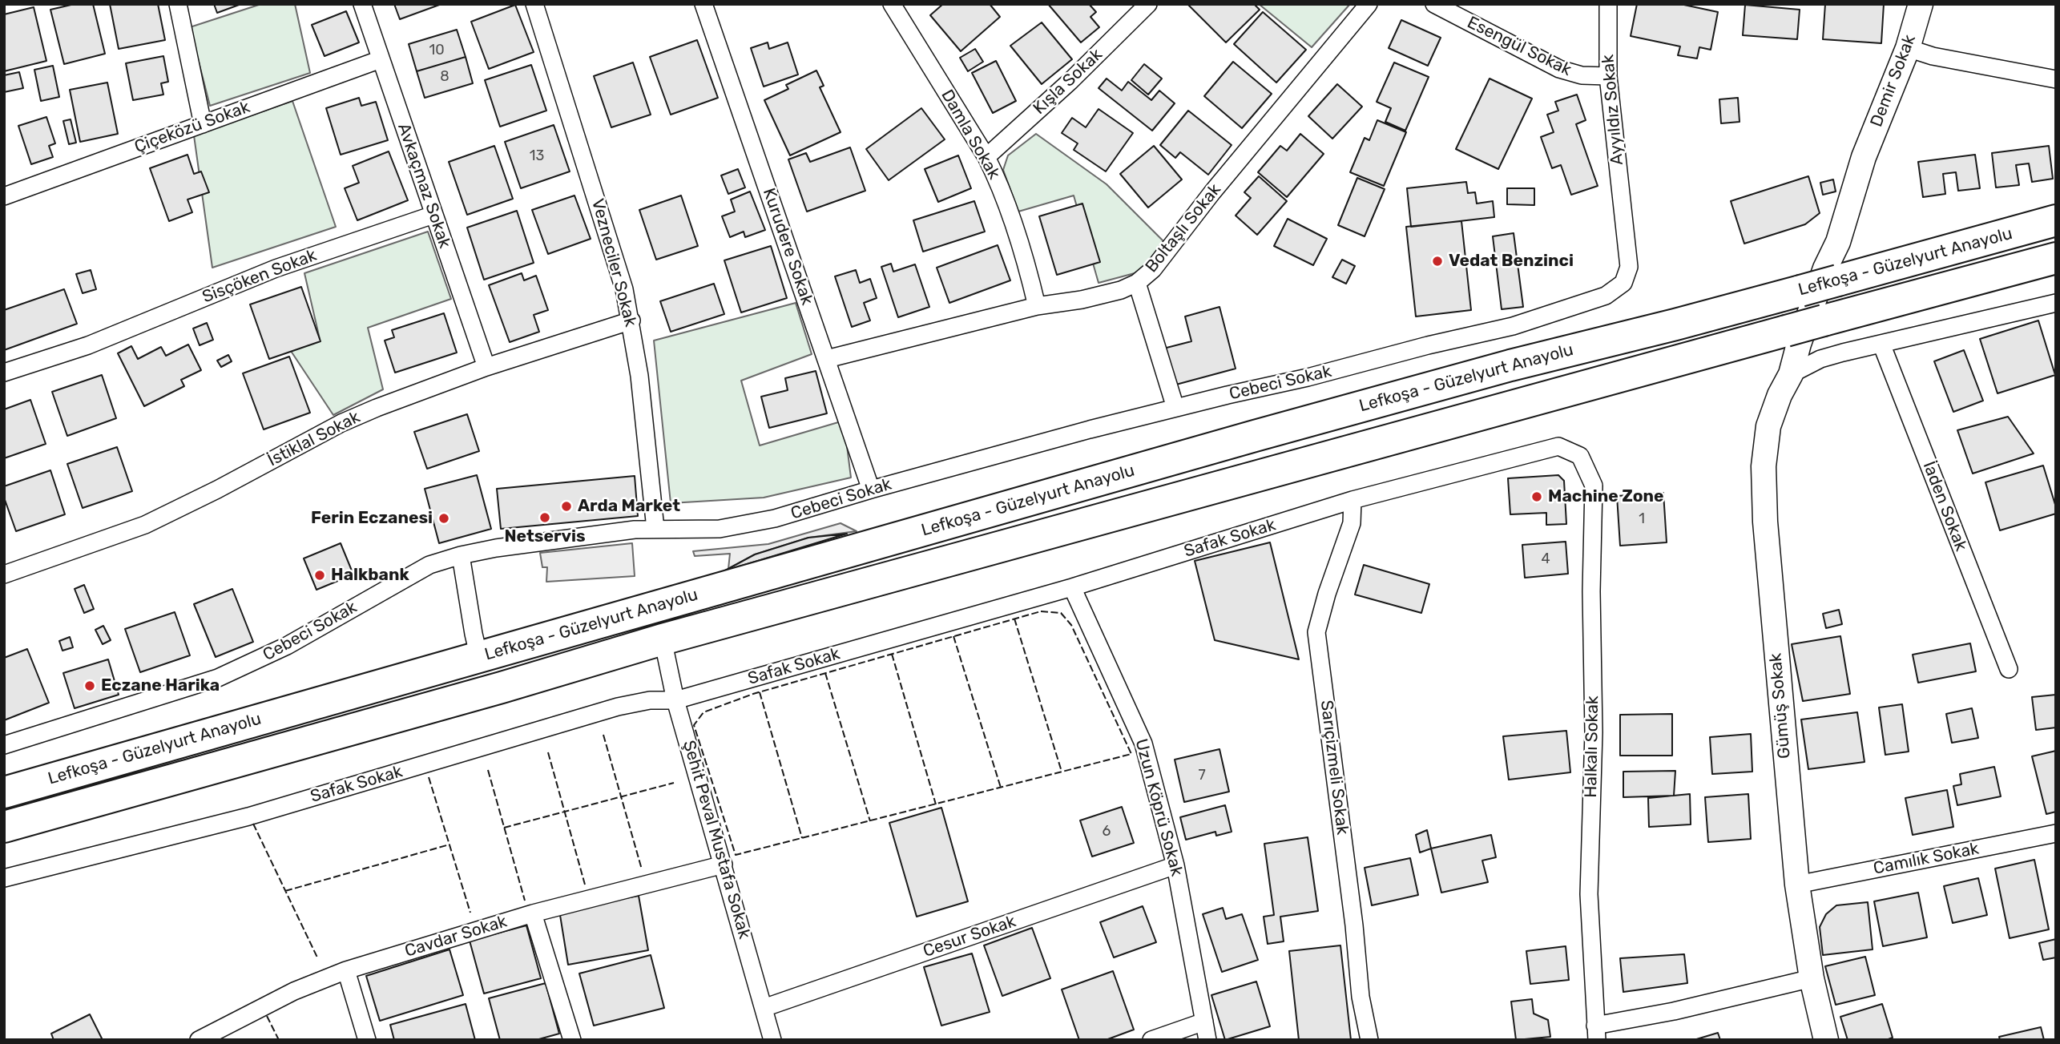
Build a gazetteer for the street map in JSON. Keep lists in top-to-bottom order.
{
  "streets": {
    "highway": ["Lefkoşa - Güzelyurt Anayolu"],
    "street": [
      "Esengül Sokak",
      "Demir Sokak",
      "Kışla Sokak",
      "Ayyıldız Sokak",
      "Çiçeközü Sokak",
      "Damla Sokak",
      "Avkaçmaz Sokak",
      "Boltaşlı Sokak",
      "Kurudere Sokak",
      "Vezneciler Sokak",
      "Sisçöken Sokak",
      "Cebeci Sokak",
      "İstiklal Sokak",
      "İaden Sokak",
      "Safak Sokak",
      "Gümüş Sokak",
      "Halkalı Sokak",
      "Sarıçizmeli Sokak",
      "Uzun Köprü Sokak",
      "Şehit Peval Mustafa Sokak",
      "Camılık Sokak",
      "Cavdar Sokak",
      "Cesur Sokak"
    ]
  },
  "crossings": [
    ["Esengül Sokak", "Ayyıldız Sokak"],
    ["Demir Sokak", "Lefkoşa - Güzelyurt Anayolu"],
    ["Demir Sokak", "Gümüş Sokak"],
    ["Kışla Sokak", "Damla Sokak"],
    ["Ayyıldız Sokak", "Cebeci Sokak"],
    ["Çiçeközü Sokak", "Avkaçmaz Sokak"],
    ["Damla Sokak", "Boltaşlı Sokak"],
    ["Avkaçmaz Sokak", "Sisçöken Sokak"],
    ["Avkaçmaz Sokak", "İstiklal Sokak"],
    ["Boltaşlı Sokak", "Kurudere Sokak"],
    ["Kurudere Sokak", "Cebeci Sokak"],
    ["Lefkoşa - Güzelyurt Anayolu", "Gümüş Sokak"],
    ["Lefkoşa - Güzelyurt Anayolu", "Şehit Peval Mustafa Sokak"],
    ["Vezneciler Sokak", "Cebeci Sokak"],
    ["Vezneciler Sokak", "İstiklal Sokak"],
    ["Safak Sokak", "Halkalı Sokak"],
    ["Safak Sokak", "Sarıçizmeli Sokak"],
    ["Safak Sokak", "Uzun Köprü Sokak"],
    ["Safak Sokak", "Şehit Peval Mustafa Sokak"],
    ["Gümüş Sokak", "Camılık Sokak"],
    ["Uzun Köprü Sokak", "Cesur Sokak"],
    ["Şehit Peval Mustafa Sokak", "Cavdar Sokak"],
    ["Şehit Peval Mustafa Sokak", "Cesur Sokak"]
  ],
  "places": [
    "Vedat Benzinci",
    "Machine Zone",
    "Arda Market",
    "Netservis",
    "Ferin Eczanesi",
    "Halkbank",
    "Eczane Harika"
  ],
  "house_numbers": [
    "10",
    "8",
    "13",
    "1",
    "4",
    "7",
    "6"
  ]
}
